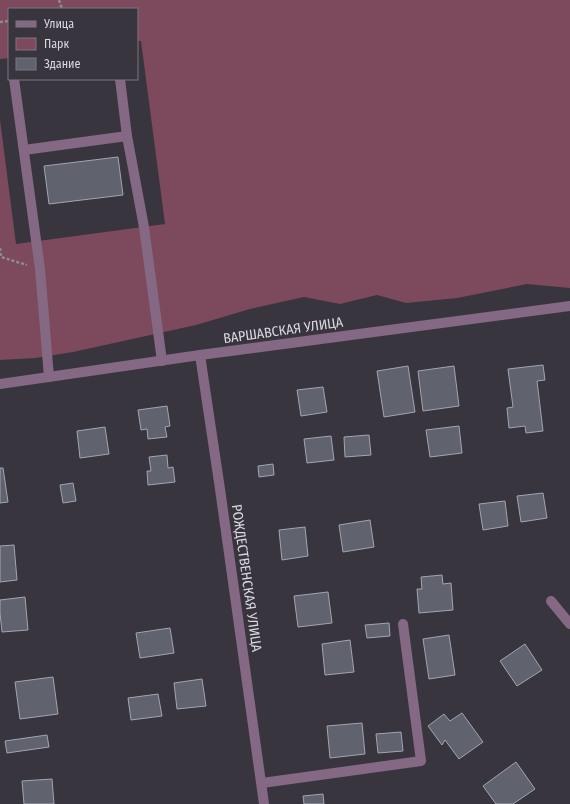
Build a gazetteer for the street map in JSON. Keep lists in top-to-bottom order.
{
  "streets": {
    "street": ["ВАРШАВСКАЯ УЛИЦА", "РОЖДЕСТВЕНСКАЯ УЛИЦА"]
  },
  "crossings": [
    ["ВАРШАВСКАЯ УЛИЦА", "РОЖДЕСТВЕНСКАЯ УЛИЦА"]
  ],
  "legend": ["Улица", "Парк", "Здание"]
}
